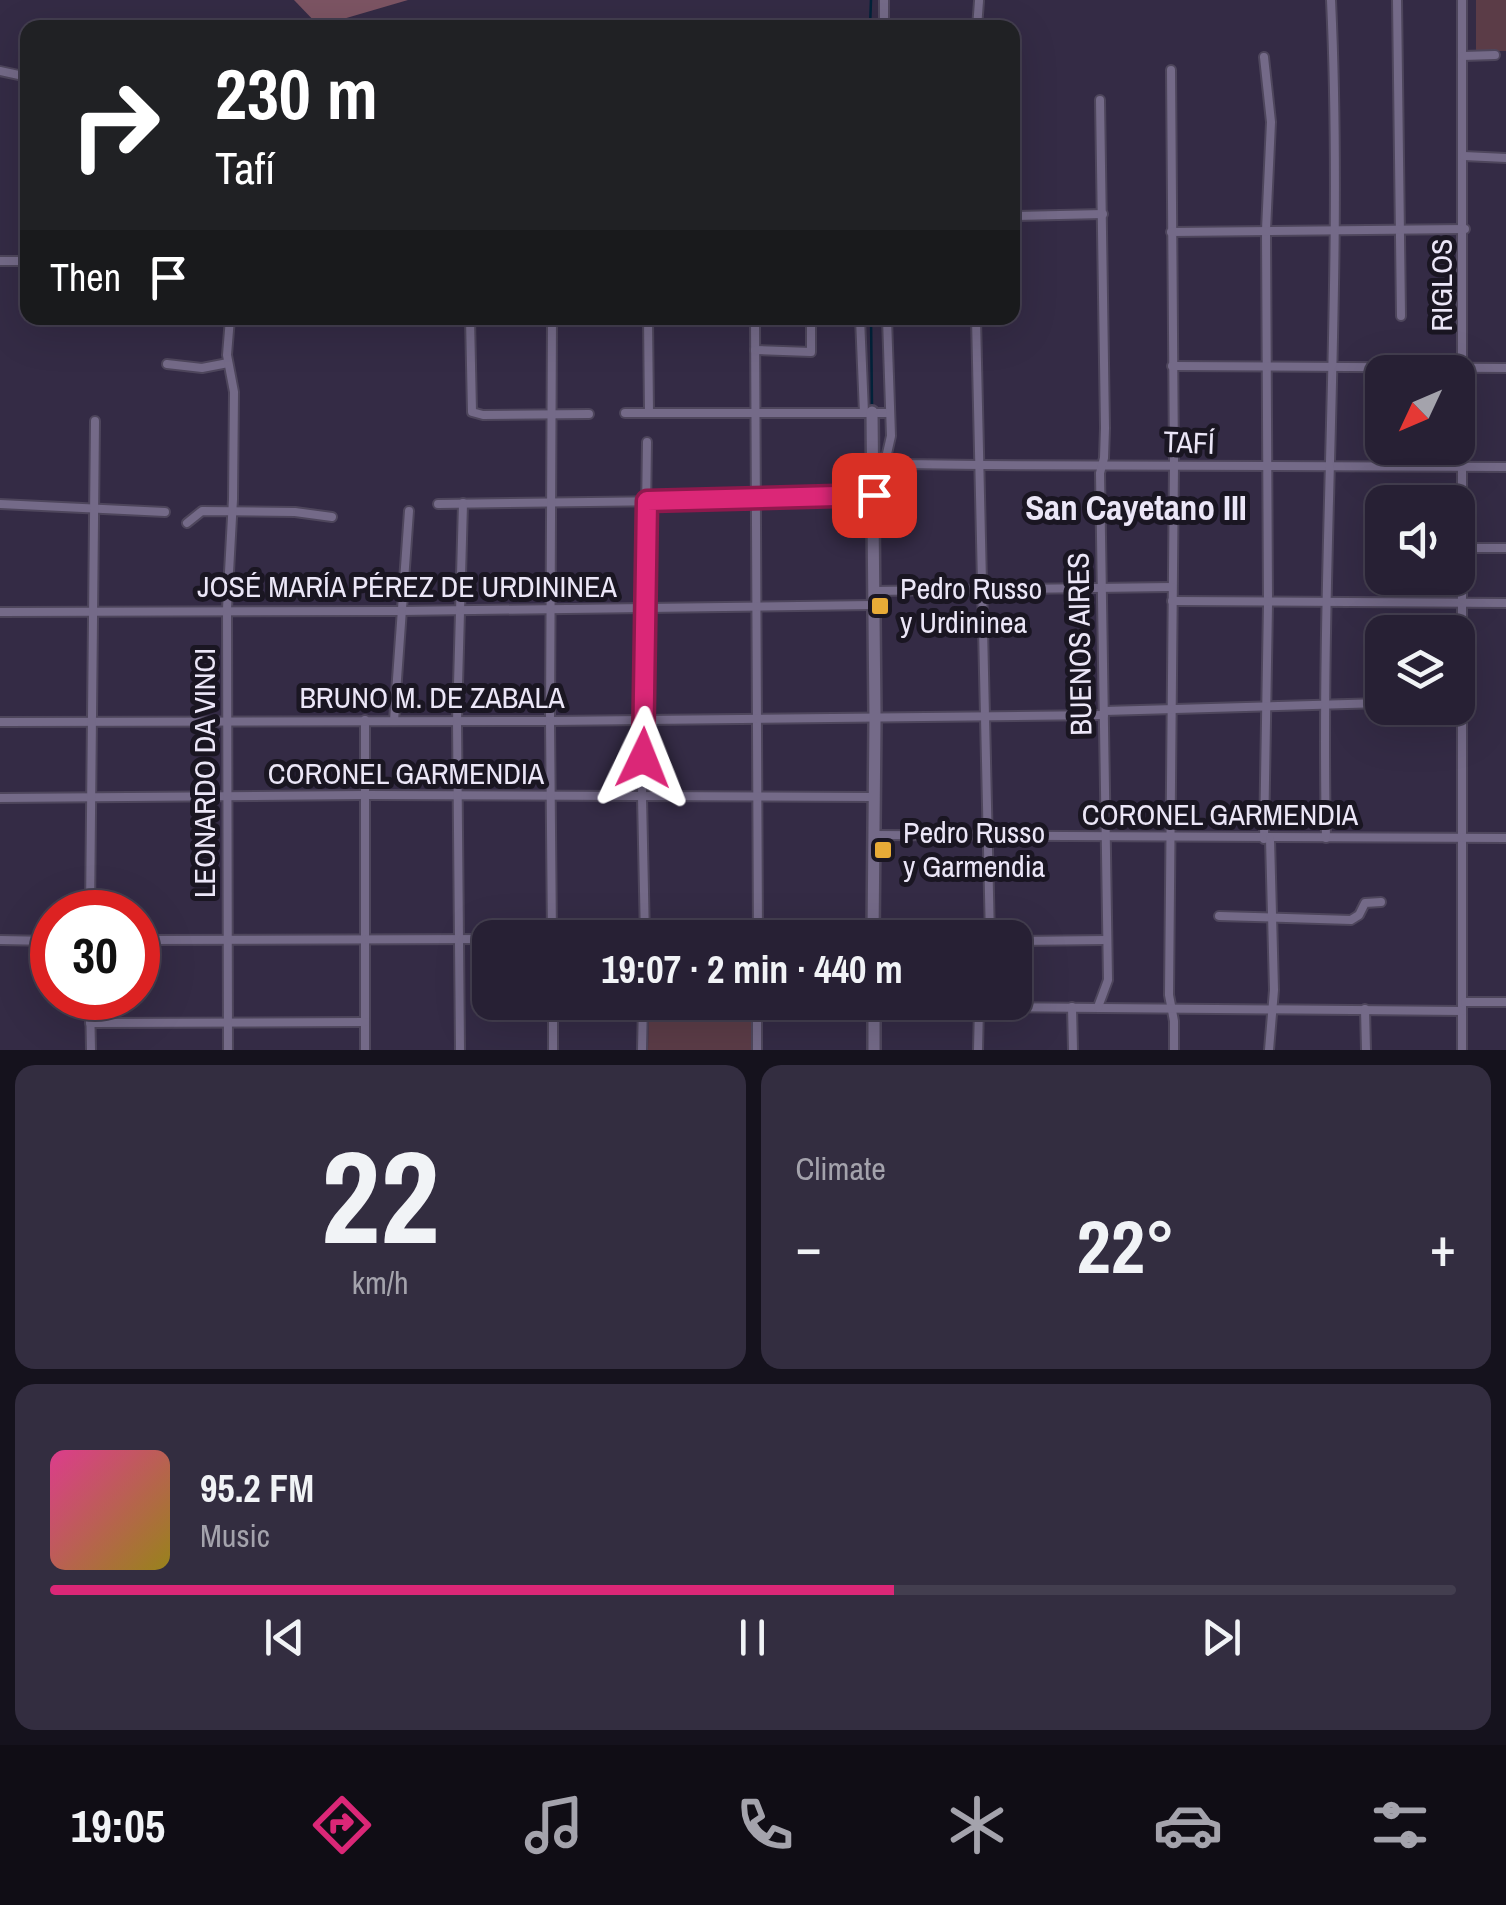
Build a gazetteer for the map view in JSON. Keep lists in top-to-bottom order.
{
  "streets": {
    "street": [
      "RIGLOS",
      "TAFÍ",
      "JOSÉ MARÍA PÉREZ DE URDININEA",
      "BUENOS AIRES",
      "BRUNO M. DE ZABALA",
      "LEONARDO DA VINCI",
      "CORONEL GARMENDIA"
    ]
  },
  "crossings": [
    ["RIGLOS", "TAFÍ"],
    ["RIGLOS", "CORONEL GARMENDIA"],
    ["TAFÍ", "BUENOS AIRES"],
    ["JOSÉ MARÍA PÉREZ DE URDININEA", "BUENOS AIRES"],
    ["JOSÉ MARÍA PÉREZ DE URDININEA", "LEONARDO DA VINCI"],
    ["BUENOS AIRES", "BRUNO M. DE ZABALA"],
    ["BUENOS AIRES", "CORONEL GARMENDIA"],
    ["BRUNO M. DE ZABALA", "LEONARDO DA VINCI"],
    ["LEONARDO DA VINCI", "CORONEL GARMENDIA"]
  ],
  "districts": ["San Cayetano III"],
  "places": {
    "transit": ["Pedro Russo y Urdininea", "Pedro Russo y Garmendia"]
  },
  "north": "bottom left",
  "page": {
    "turn": ["230 m", "Tafí"],
    "then": "Then",
    "limit": "30",
    "trip": "19:07 · 2 min · 440 m",
    "tile": [
      ["22", "km/h"],
      "Climate"
    ],
    "heat": ["−", "22°", "+"],
    "song": ["95.2 FM", "Music"],
    "tabs": "19:05"
  }
}
